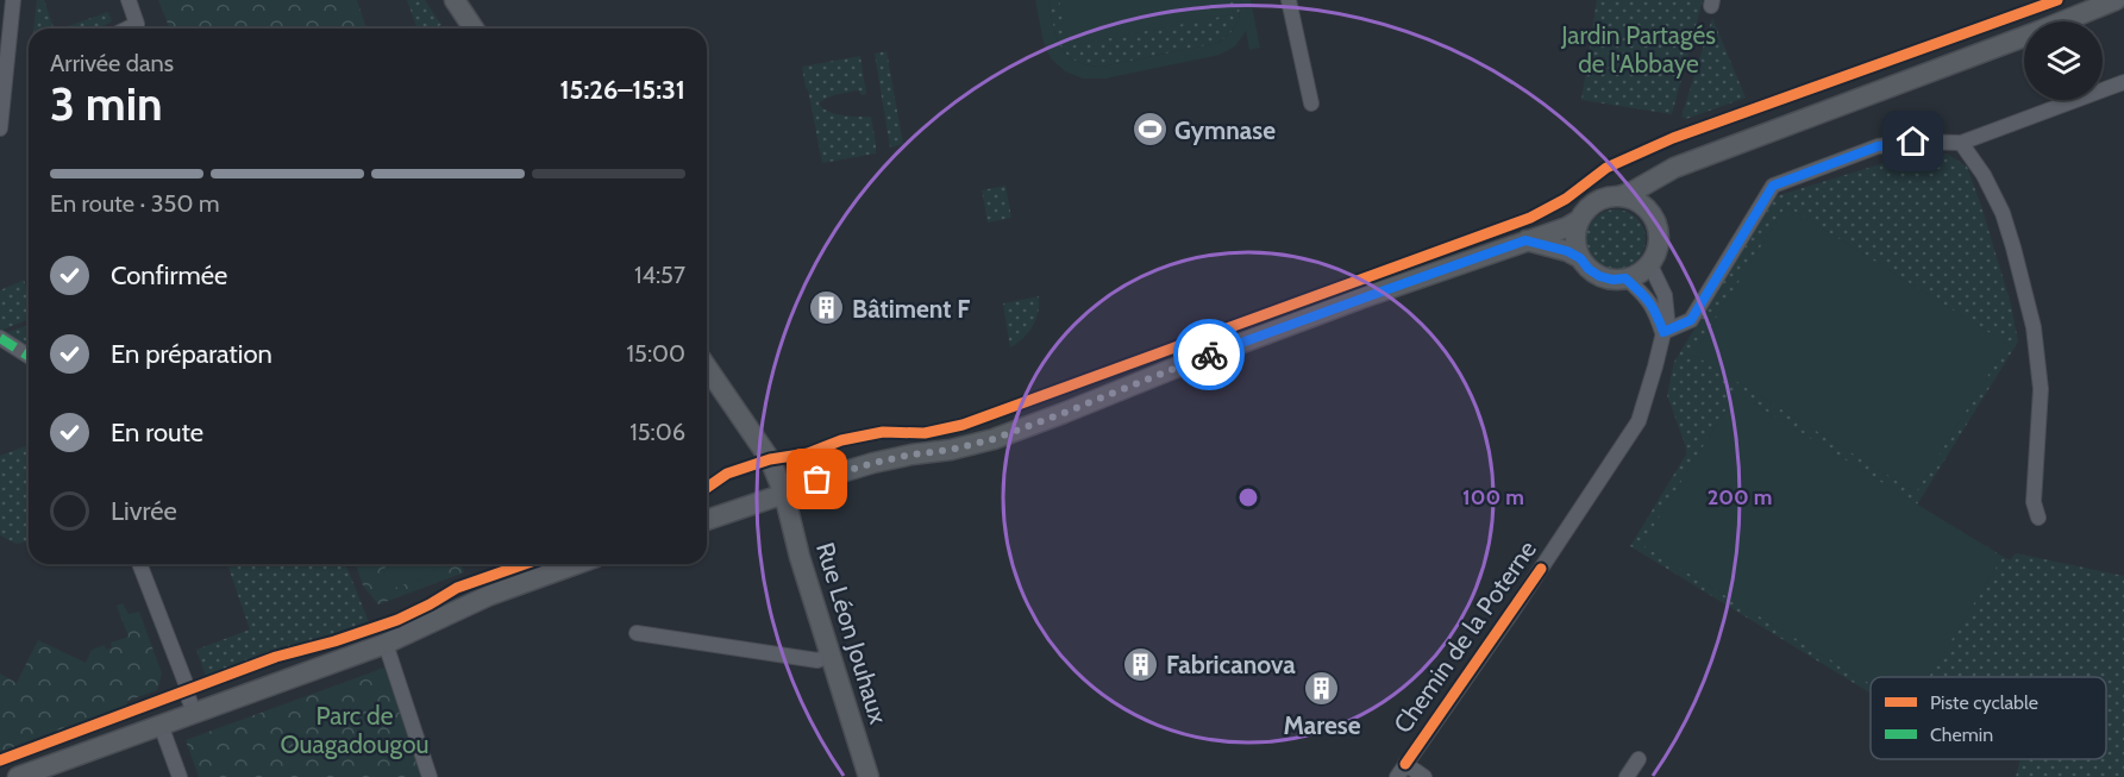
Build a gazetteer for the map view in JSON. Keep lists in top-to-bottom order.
{
  "streets": {
    "main road": ["Rue Léon Jouhaux"],
    "street": ["Chemin de la Poterne"]
  },
  "parks": ["Jardin Partagés de l'Abbaye", "Parc de Ouagadougou"],
  "places": {
    "sports": ["Gymnase"],
    "building": ["Bâtiment F", "Fabricanova", "Marese"]
  },
  "legend": ["Piste cyclable", "Chemin"],
  "page": {
    "heading": ["3 min", "Arrivée dans", "15:26–15:31"],
    "bar": "En route · 350 m",
    "list": [
      ["Confirmée", "14:57"],
      ["En préparation", "15:00"],
      ["En route", "15:06"],
      "Livrée"
    ]
  },
  "rings": ["100 m", "200 m"]
}
